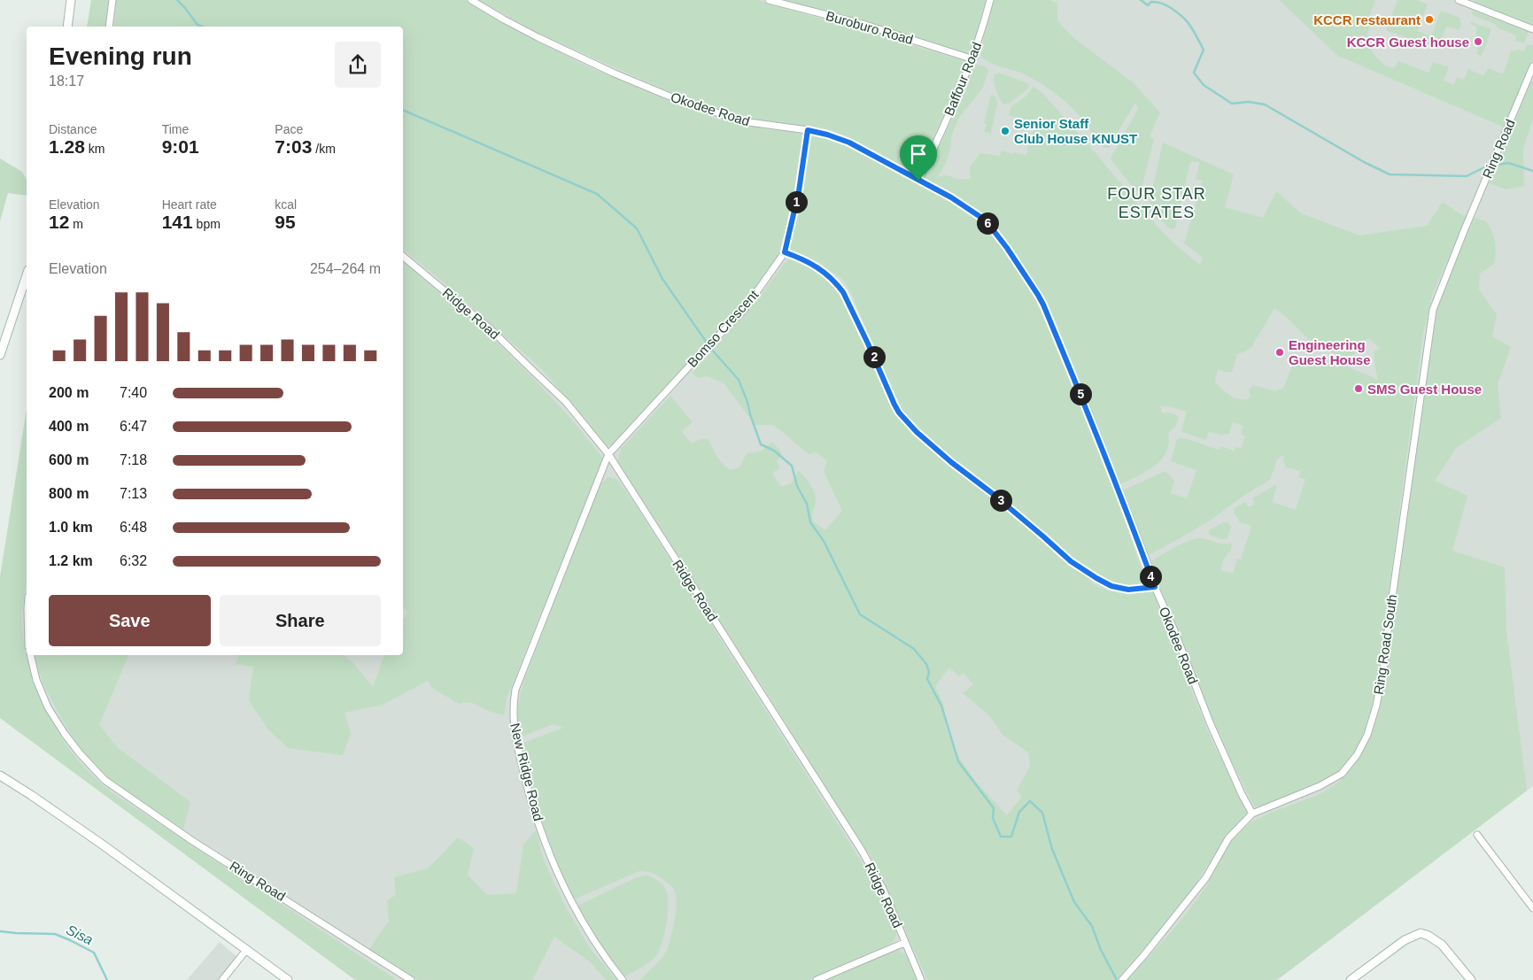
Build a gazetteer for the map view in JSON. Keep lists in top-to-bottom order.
{
  "streets": {
    "street": [
      "Buroburo Road",
      "Baffour Road",
      "Okodee Road",
      "Ring Road",
      "Ridge Road",
      "Bomso Crescent",
      "Ring Road South",
      "New Ridge Road"
    ]
  },
  "crossings": [
    ["Buroburo Road", "Baffour Road"],
    ["Baffour Road", "Okodee Road"],
    ["Okodee Road", "Bomso Crescent"],
    ["Okodee Road", "Ring Road South"],
    ["Ring Road", "Ring Road South"],
    ["Ridge Road", "Bomso Crescent"],
    ["Ridge Road", "New Ridge Road"],
    ["Bomso Crescent", "New Ridge Road"]
  ],
  "districts": ["FOUR STAR ESTATES"],
  "water": ["Sisa"],
  "places": [
    "KCCR restaurant",
    "KCCR Guest house",
    "Senior Staff Club House KNUST",
    "Engineering Guest House",
    "SMS Guest House"
  ],
  "page": {
    "heading": ["Evening run", "18:17"],
    "stats": [
      ["Distance", "1.28 km"],
      ["Time", "9:01"],
      ["Pace", "7:03 /km"],
      ["Elevation", "12 m"],
      ["Heart rate", "141 bpm"],
      ["kcal", "95"]
    ],
    "pins": [
      "1",
      "6",
      "2",
      "5",
      "3",
      "4"
    ],
    "chart": ["Elevation", "254–264 m"],
    "list": [
      {
        "name": "200 m",
        "note": "7:40"
      },
      {
        "name": "400 m",
        "note": "6:47"
      },
      {
        "name": "600 m",
        "note": "7:18"
      },
      {
        "name": "800 m",
        "note": "7:13"
      },
      {
        "name": "1.0 km",
        "note": "6:48"
      },
      {
        "name": "1.2 km",
        "note": "6:32"
      }
    ],
    "buttons": ["Save", "Share"]
  }
}
